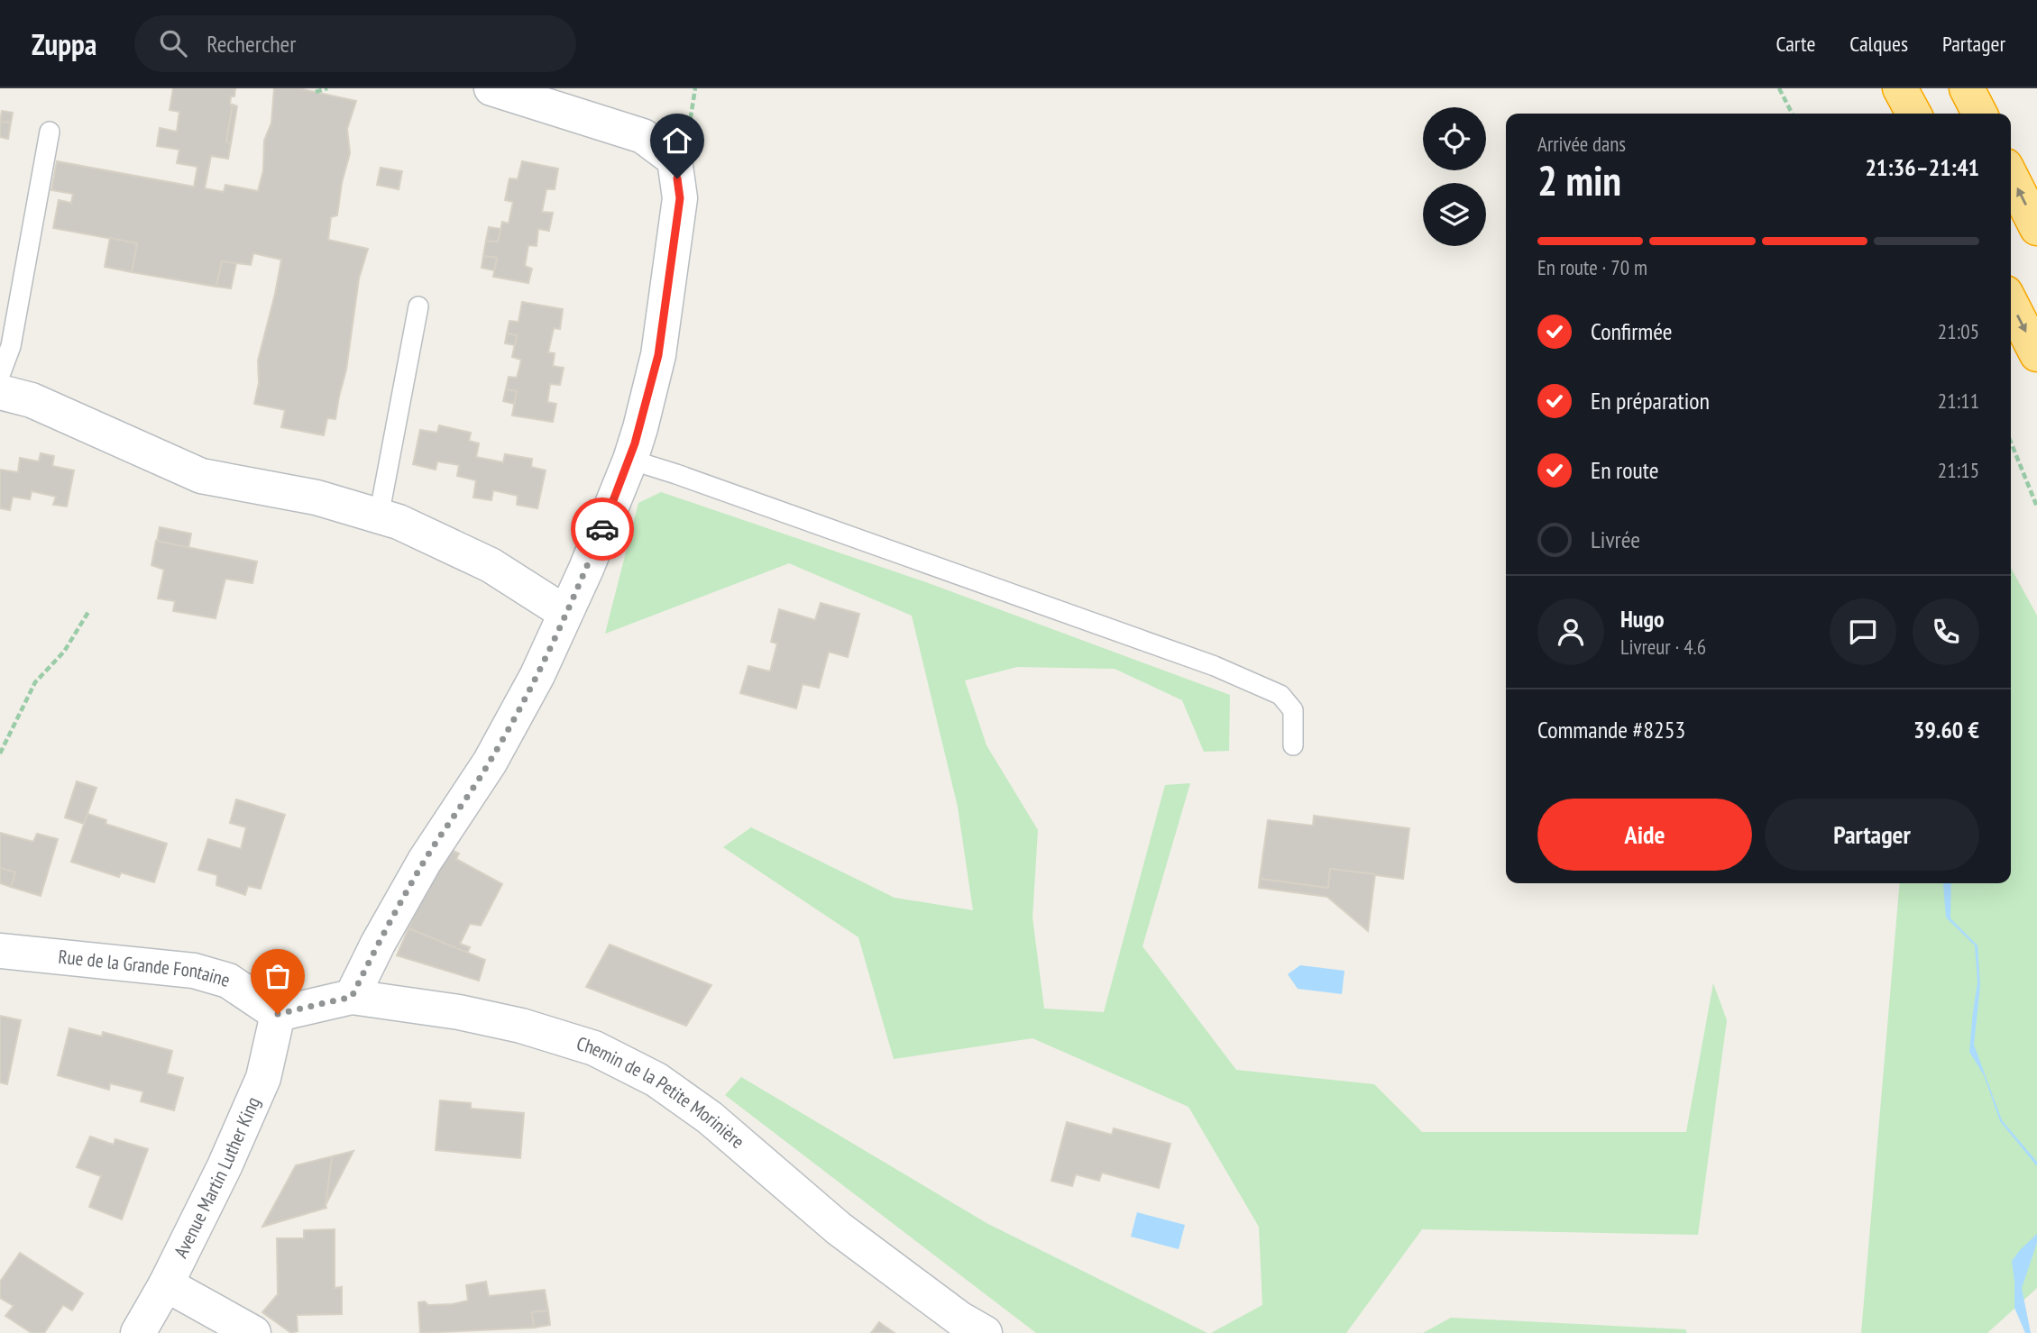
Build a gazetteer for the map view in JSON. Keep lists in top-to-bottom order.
{
  "streets": {
    "street": ["Rue de la Grande Fontaine", "Chemin de la Petite Morinière", "Avenue Martin Luther King"]
  },
  "crossings": [
    ["Rue de la Grande Fontaine", "Chemin de la Petite Morinière"],
    ["Rue de la Grande Fontaine", "Avenue Martin Luther King"],
    ["Chemin de la Petite Morinière", "Avenue Martin Luther King"]
  ],
  "page": {
    "header": "Zuppa",
    "search": "Rechercher",
    "nav": ["Carte", "Calques", "Partager"],
    "heading": ["2 min", "Arrivée dans", "21:36–21:41"],
    "panel": [
      "Hugo",
      "Livreur · 4.6",
      "Commande #8253",
      "39.60 €"
    ],
    "bar": "En route · 70 m",
    "list": [
      ["Confirmée", "21:05"],
      ["En préparation", "21:11"],
      ["En route", "21:15"],
      "Livrée"
    ],
    "buttons": ["Aide", "Partager"]
  }
}
